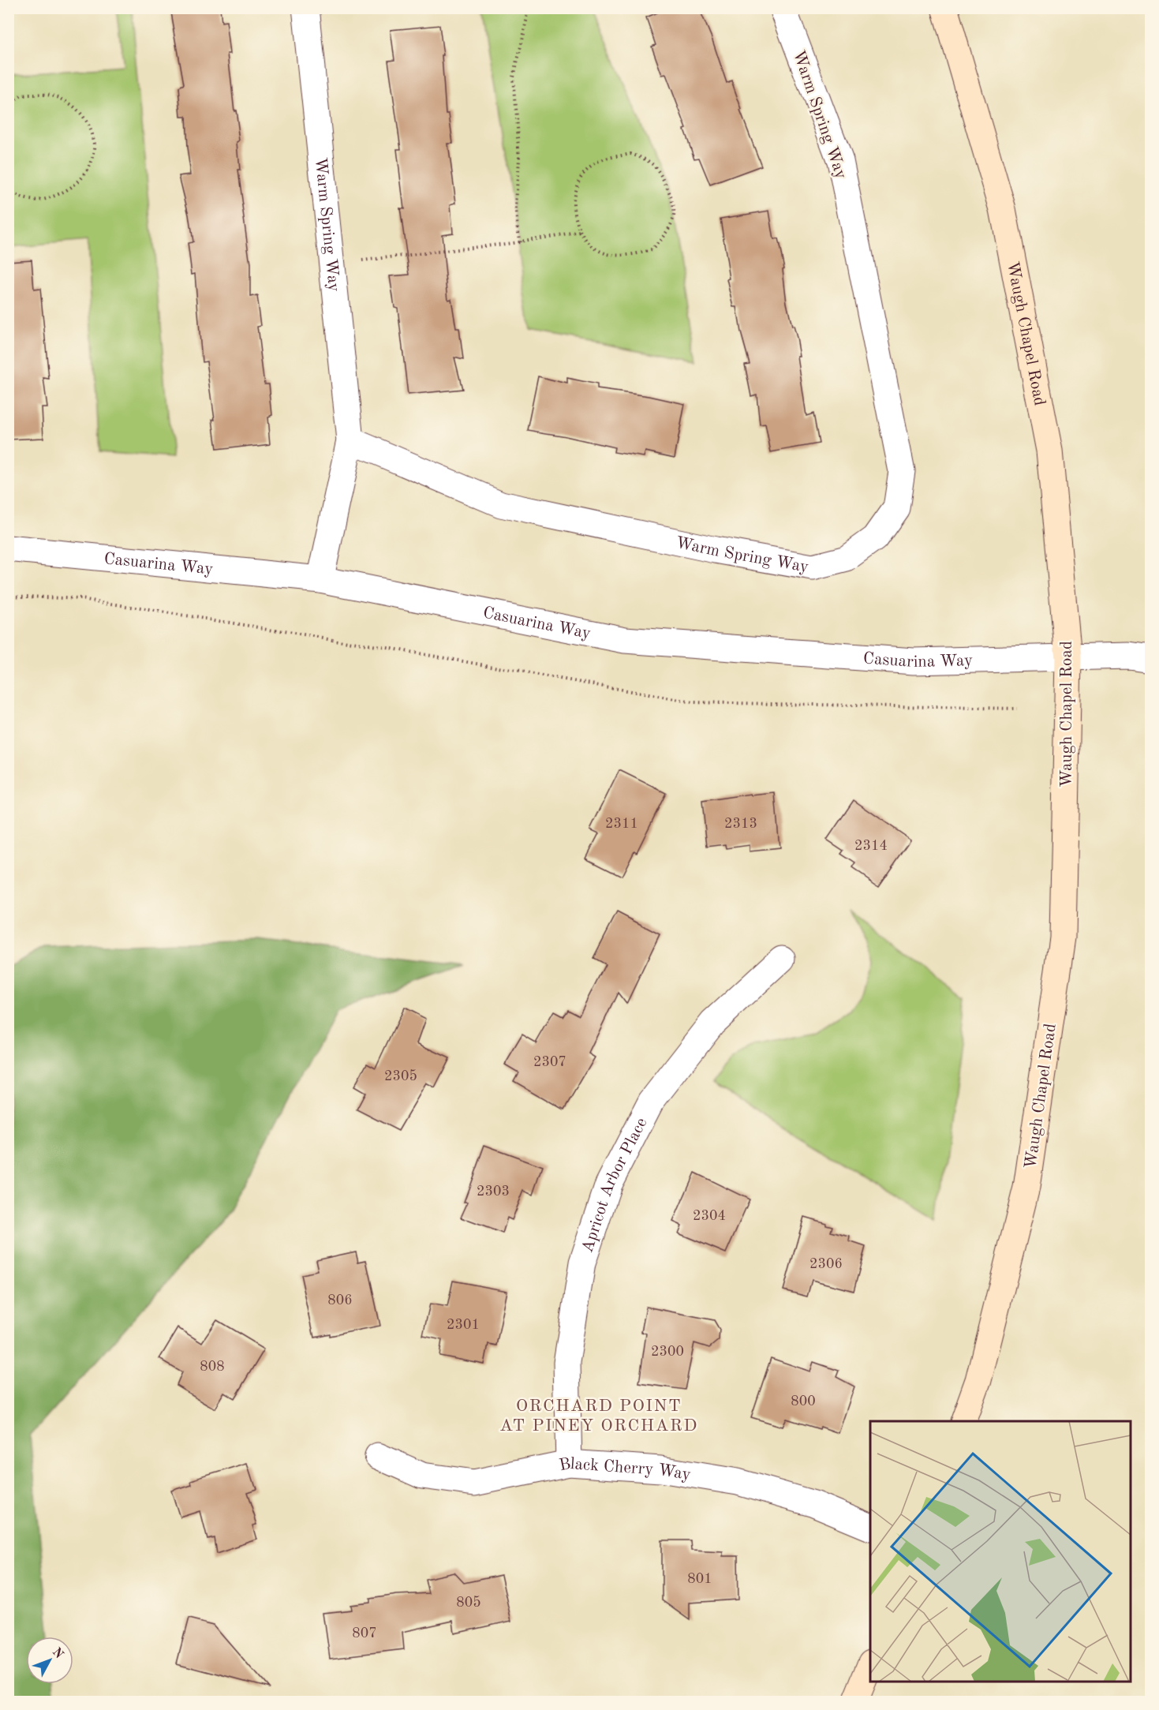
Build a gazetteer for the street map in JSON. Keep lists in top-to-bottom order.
{
  "streets": {
    "main road": ["Waugh Chapel Road"],
    "street": [
      "Warm Spring Way",
      "Casuarina Way",
      "Apricot Arbor Place",
      "Black Cherry Way"
    ]
  },
  "crossings": [
    ["Warm Spring Way", "Casuarina Way"],
    ["Waugh Chapel Road", "Casuarina Way"],
    ["Apricot Arbor Place", "Black Cherry Way"]
  ],
  "districts": ["ORCHARD POINT AT PINEY ORCHARD"],
  "house_numbers": [
    "2311",
    "2313",
    "2314",
    "2307",
    "2305",
    "2303",
    "2304",
    "2306",
    "806",
    "2301",
    "2300",
    "808",
    "800",
    "801",
    "805",
    "807"
  ],
  "north": "top right"
}
